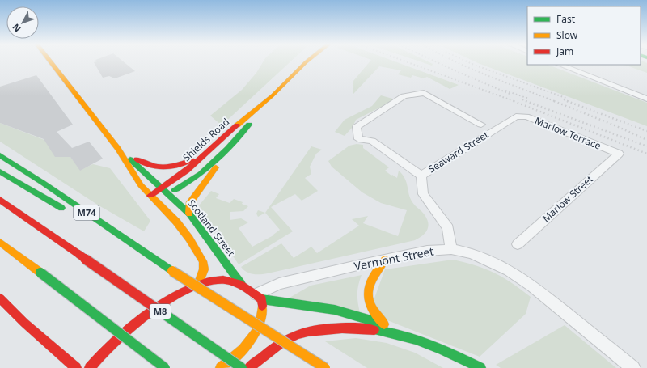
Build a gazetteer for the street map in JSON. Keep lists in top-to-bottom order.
{
  "streets": {
    "main road": [
      "Shields Road",
      "M74",
      "Scotland Street",
      "M8"
    ],
    "street": [
      "Marlow Terrace",
      "Seaward Street",
      "Marlow Street",
      "Vermont Street"
    ]
  },
  "crossings": [
    ["Marlow Terrace", "Seaward Street"],
    ["Marlow Terrace", "Marlow Street"],
    ["Shields Road", "Scotland Street"],
    ["Seaward Street", "Vermont Street"]
  ],
  "legend": ["Fast", "Slow", "Jam"],
  "north": "bottom left"
}
